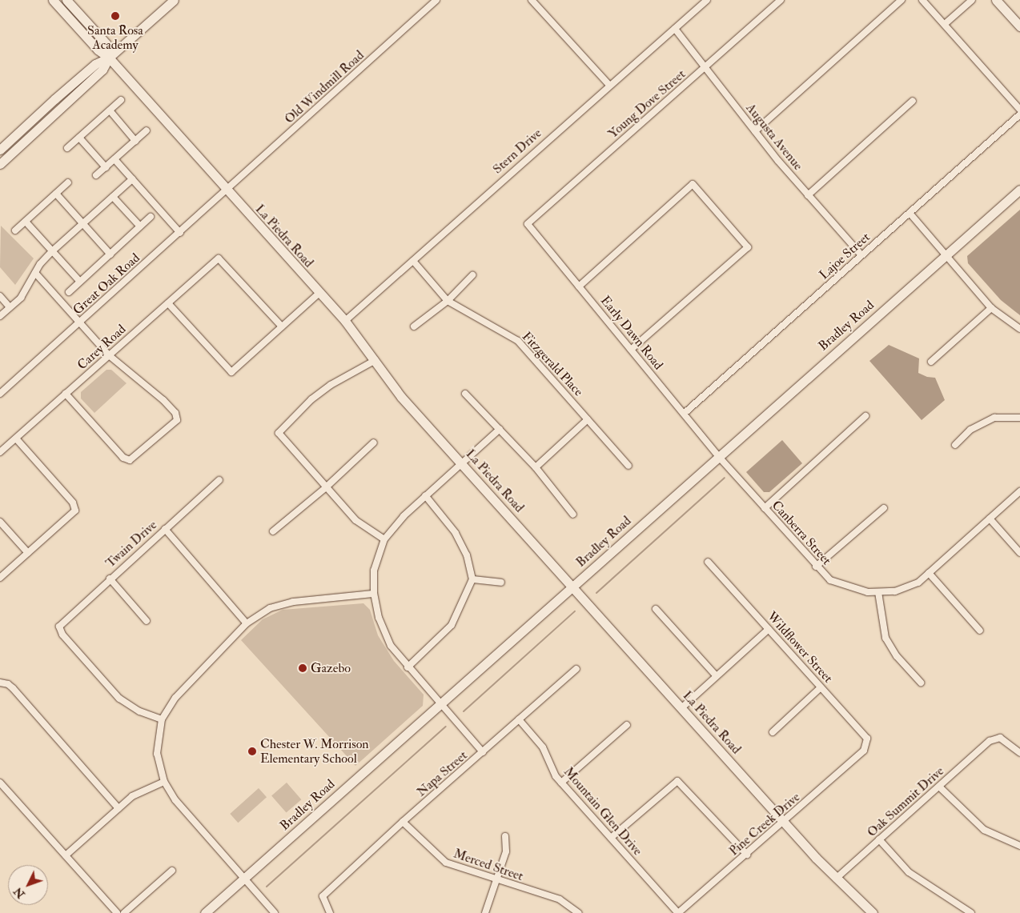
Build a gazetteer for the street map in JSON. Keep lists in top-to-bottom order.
{
  "streets": {
    "street": [
      "Old Windmill Road",
      "Young Dove Street",
      "Augusta Avenue",
      "Stern Drive",
      "La Piedra Road",
      "Lajoe Street",
      "Great Oak Road",
      "Bradley Road",
      "Early Dawn Road",
      "Carey Road",
      "Fitzgerald Place",
      "Canberra Street",
      "Twain Drive",
      "Wildflower Street",
      "Napa Street",
      "Oak Summit Drive",
      "Mountain Glen Drive",
      "Pine Creek Drive",
      "Merced Street"
    ]
  },
  "crossings": [
    ["Old Windmill Road", "La Piedra Road"],
    ["Old Windmill Road", "Great Oak Road"],
    ["Young Dove Street", "Augusta Avenue"],
    ["Young Dove Street", "Early Dawn Road"],
    ["Augusta Avenue", "Stern Drive"],
    ["Augusta Avenue", "Lajoe Street"],
    ["Stern Drive", "La Piedra Road"],
    ["Stern Drive", "Fitzgerald Place"],
    ["La Piedra Road", "Great Oak Road"],
    ["La Piedra Road", "Bradley Road"],
    ["La Piedra Road", "Oak Summit Drive"],
    ["La Piedra Road", "Pine Creek Drive"],
    ["Lajoe Street", "Early Dawn Road"],
    ["Bradley Road", "Early Dawn Road"],
    ["Bradley Road", "Canberra Street"],
    ["Early Dawn Road", "Canberra Street"],
    ["Wildflower Street", "Pine Creek Drive"],
    ["Napa Street", "Mountain Glen Drive"],
    ["Napa Street", "Merced Street"],
    ["Mountain Glen Drive", "Pine Creek Drive"]
  ],
  "places": ["Santa Rosa Academy", "Gazebo", "Chester W. Morrison Elementary School"],
  "north": "bottom left"
}
